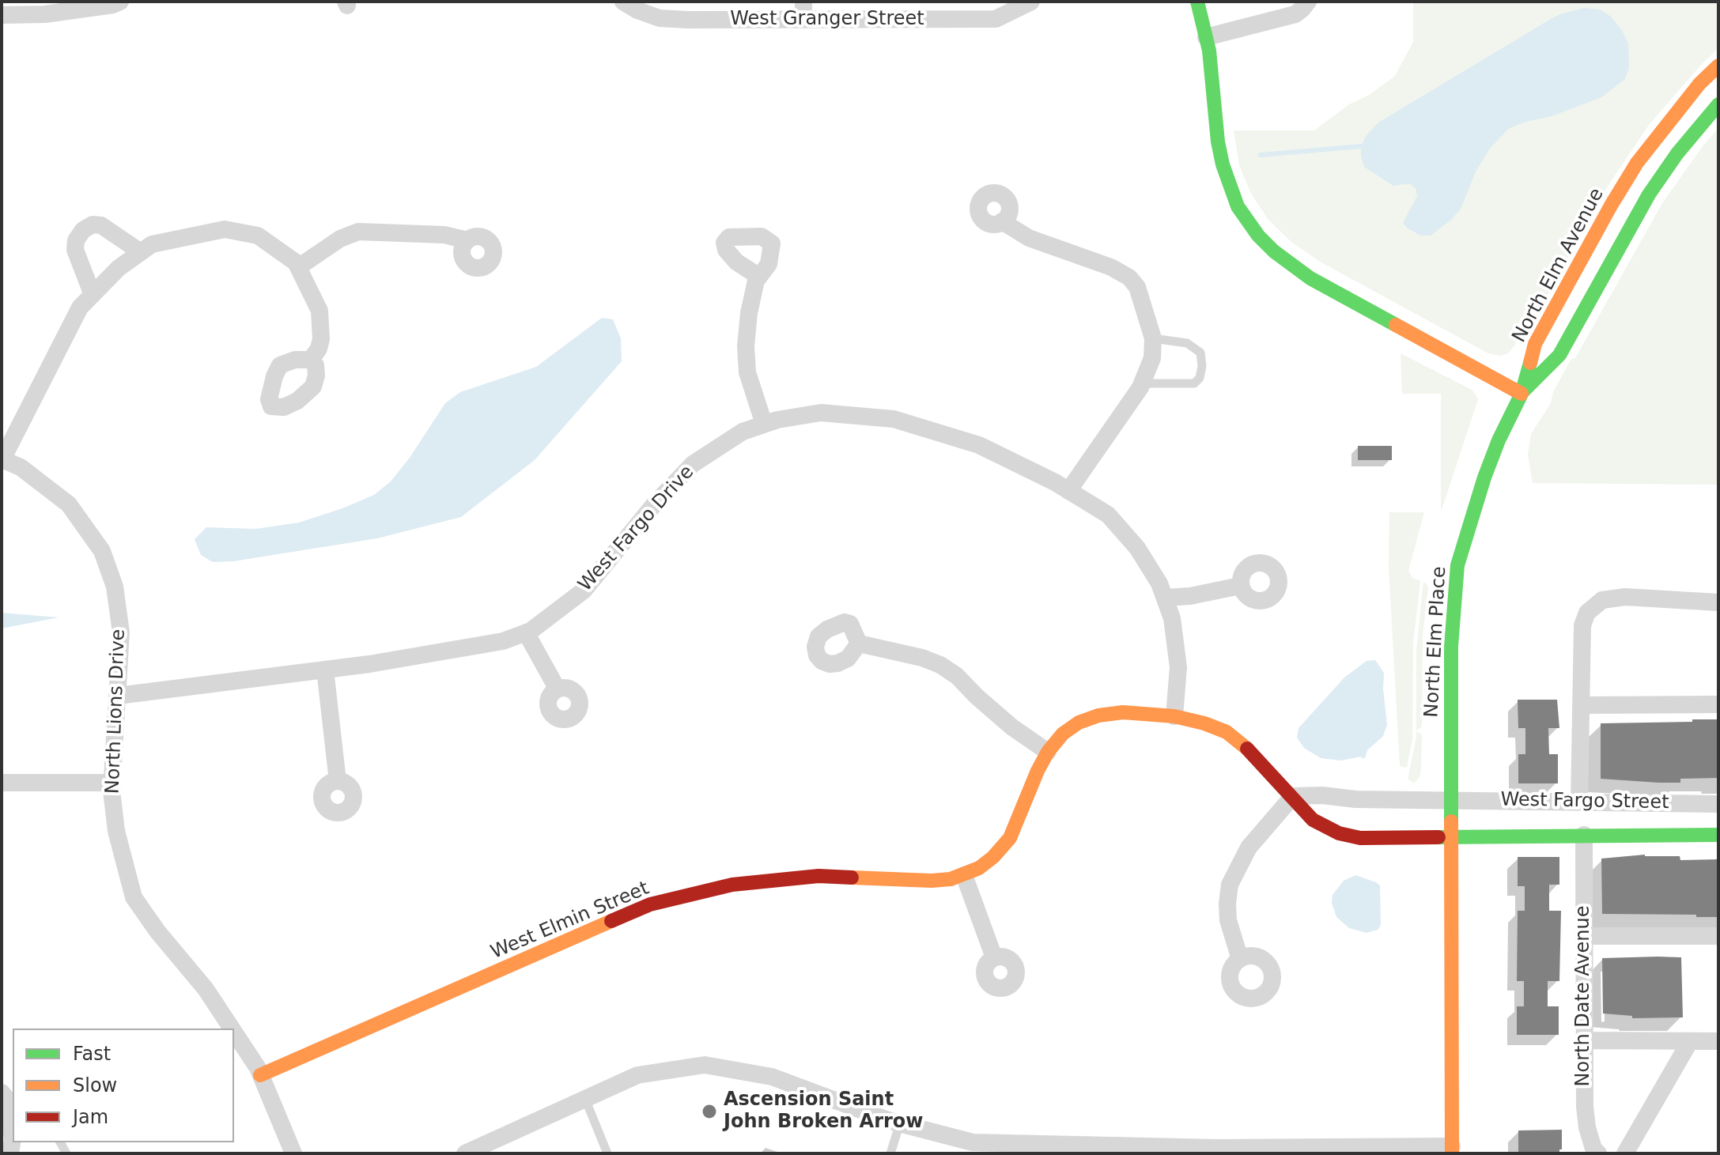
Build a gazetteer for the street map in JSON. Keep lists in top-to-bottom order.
{
  "streets": {
    "street": [
      "West Granger Street",
      "North Elm Avenue",
      "West Fargo Drive",
      "North Elm Place",
      "North Lions Drive",
      "West Fargo Street",
      "West Elmin Street",
      "North Date Avenue"
    ]
  },
  "crossings": [
    ["North Elm Avenue", "North Elm Place"],
    ["West Fargo Drive", "North Lions Drive"],
    ["West Fargo Drive", "West Elmin Street"],
    ["North Elm Place", "West Fargo Street"],
    ["North Lions Drive", "West Elmin Street"],
    ["West Fargo Street", "West Elmin Street"],
    ["West Fargo Street", "North Date Avenue"]
  ],
  "places": ["Ascension Saint John Broken Arrow"],
  "legend": ["Fast", "Slow", "Jam"]
}
